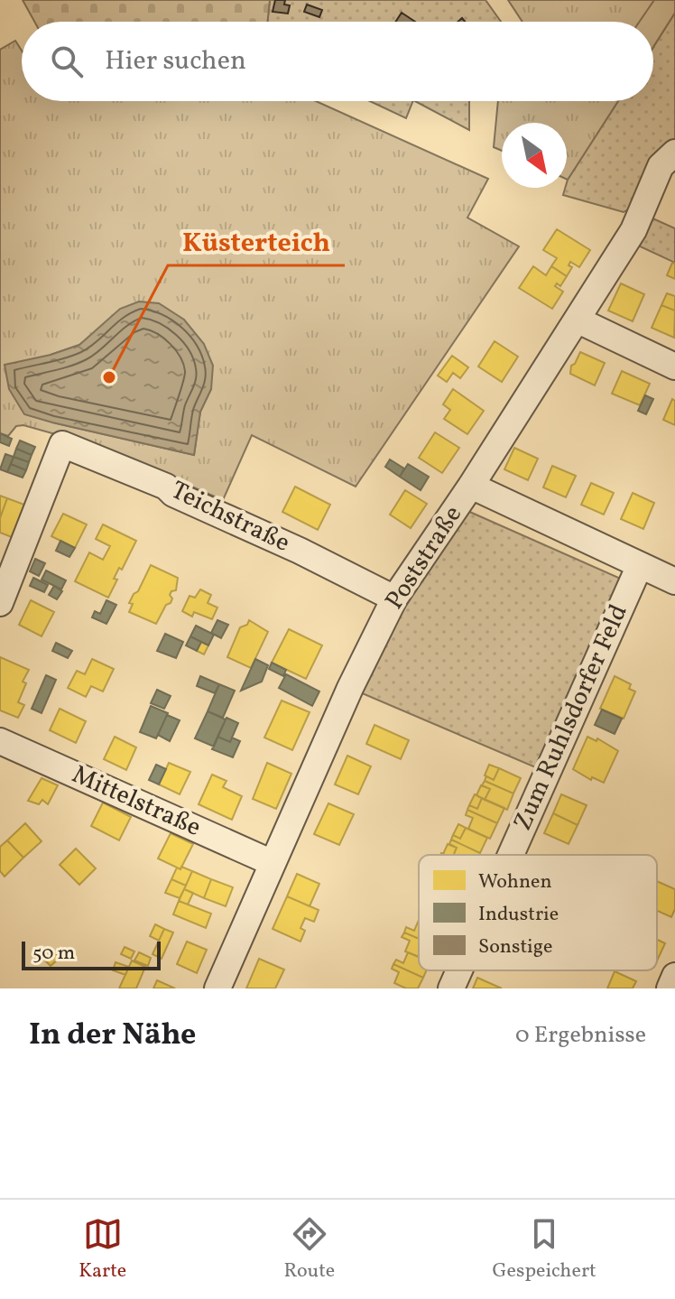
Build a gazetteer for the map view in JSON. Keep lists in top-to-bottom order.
{
  "streets": {
    "street": [
      "Teichstraße",
      "Poststraße",
      "Zum Ruhlsdorfer Feld",
      "Mittelstraße"
    ]
  },
  "crossings": [
    ["Teichstraße", "Poststraße"],
    ["Poststraße", "Mittelstraße"]
  ],
  "places": ["Küsterteich"],
  "legend": ["Wohnen", "Industrie", "Sonstige"],
  "scale_bar": "50 m",
  "north": "bottom right",
  "page": {
    "search": "Hier suchen",
    "scale": "50 m",
    "heading": ["In der Nähe", "0 Ergebnisse"],
    "nav": ["Karte", "Route", "Gespeichert"]
  }
}
